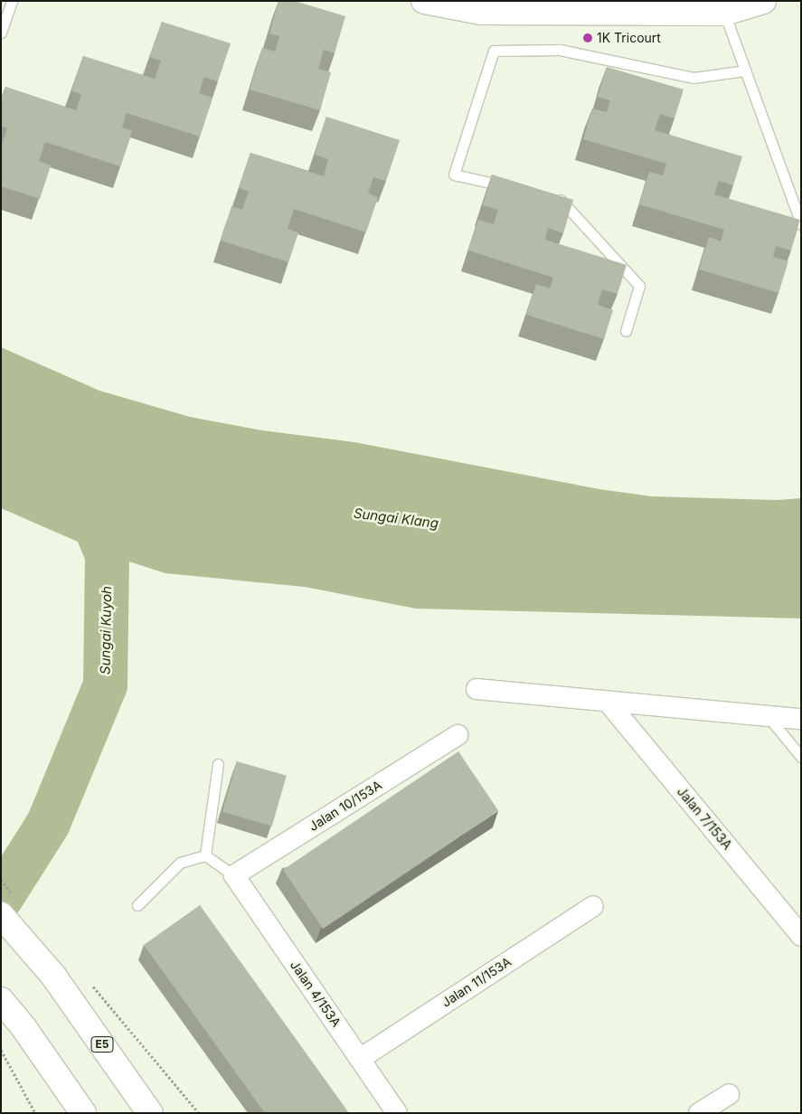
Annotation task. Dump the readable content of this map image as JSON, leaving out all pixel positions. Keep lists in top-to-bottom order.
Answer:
{
  "streets": {
    "main road": ["E5"],
    "street": [
      "Jalan 10/153A",
      "Jalan 7/153A",
      "Jalan 11/153A",
      "Jalan 4/153A"
    ]
  },
  "crossings": [
    ["Jalan 10/153A", "Jalan 4/153A"],
    ["Jalan 11/153A", "Jalan 4/153A"]
  ],
  "water": ["Sungai Klang", "Sungai Kuyoh"],
  "places": ["1K Tricourt"]
}
